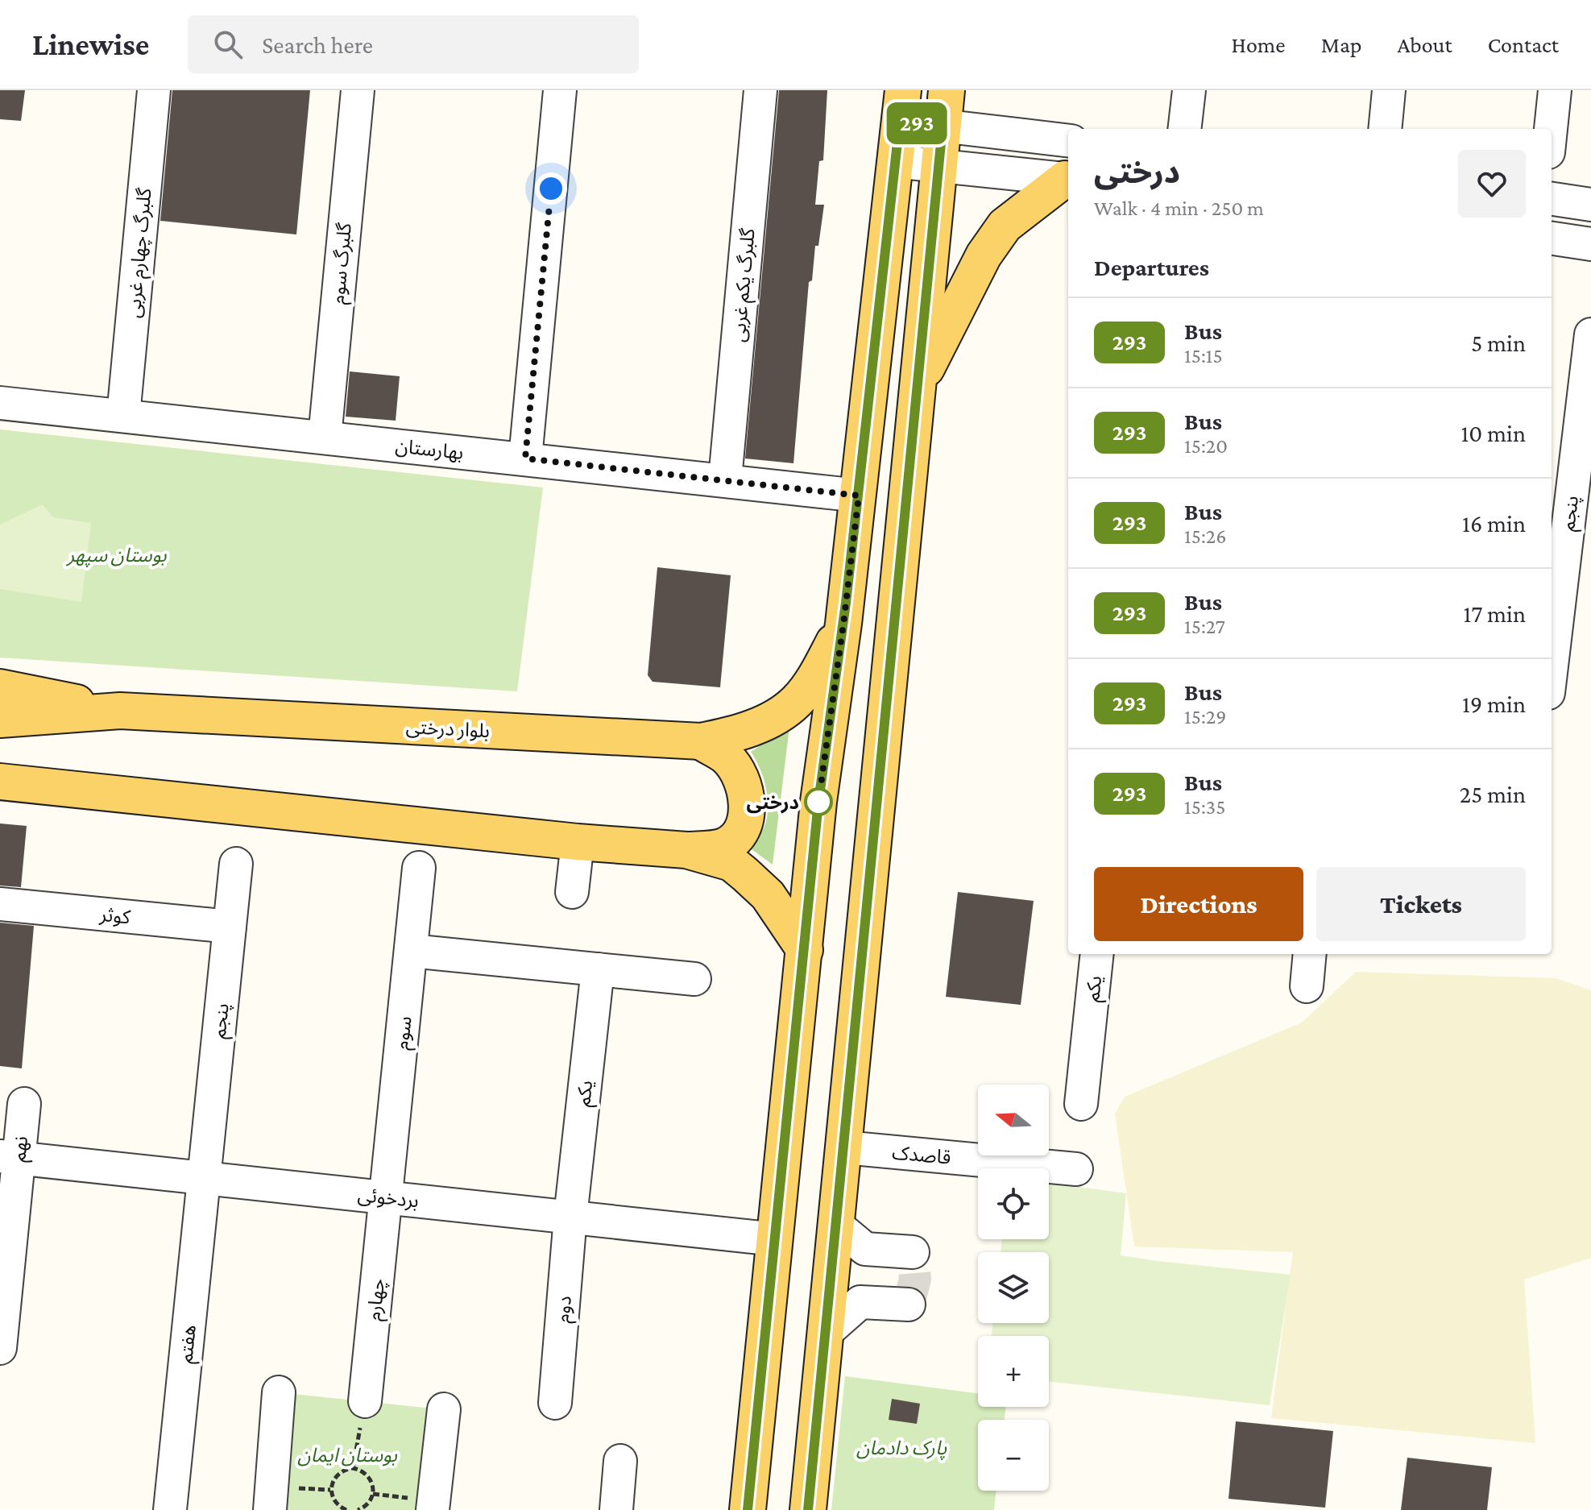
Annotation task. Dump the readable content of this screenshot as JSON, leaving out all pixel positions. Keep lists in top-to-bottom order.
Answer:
{
  "streets": {
    "main road": ["بلوار درختی"],
    "street": [
      "گلبرگ چهارم غربی",
      "گلبرگ سوم",
      "گلبرگ یکم غربی",
      "بهارستان",
      "پنجم",
      "کوثر",
      "یکم",
      "سوم",
      "نهم",
      "قاصدک",
      "بردخوئی",
      "چهارم",
      "دوم",
      "هفتم"
    ]
  },
  "crossings": [
    ["گلبرگ چهارم غربی", "بهارستان"],
    ["گلبرگ سوم", "بهارستان"],
    ["گلبرگ یکم غربی", "بهارستان"],
    ["پنجم", "کوثر"],
    ["پنجم", "بردخوئی"],
    ["پنجم", "هفتم"],
    ["یکم", "بردخوئی"],
    ["یکم", "دوم"],
    ["سوم", "بردخوئی"],
    ["سوم", "چهارم"],
    ["نهم", "بردخوئی"],
    ["بردخوئی", "چهارم"],
    ["بردخوئی", "دوم"],
    ["بردخوئی", "هفتم"]
  ],
  "parks": ["بوستان سپهر", "پارک دادمان", "بوستان ایمان"],
  "places": ["درختی"],
  "lines": ["bus line 293"],
  "north": "left",
  "page": {
    "header": "Linewise",
    "search": "Search here",
    "nav": [
      "Home",
      "Map",
      "About",
      "Contact"
    ],
    "on_map": "293",
    "heading": [
      ["درختی", "Walk · 4 min · 250 m"],
      "Departures"
    ],
    "list": [
      {
        "mark": "293",
        "name": "Bus",
        "note": "15:15",
        "value": "5 min"
      },
      {
        "mark": "293",
        "name": "Bus",
        "note": "15:20",
        "value": "10 min"
      },
      {
        "mark": "293",
        "name": "Bus",
        "note": "15:26",
        "value": "16 min"
      },
      {
        "mark": "293",
        "name": "Bus",
        "note": "15:27",
        "value": "17 min"
      },
      {
        "mark": "293",
        "name": "Bus",
        "note": "15:29",
        "value": "19 min"
      },
      {
        "mark": "293",
        "name": "Bus",
        "note": "15:35",
        "value": "25 min"
      }
    ],
    "buttons": ["Directions", "Tickets"],
    "map_buttons": ["+", "−"]
  }
}
